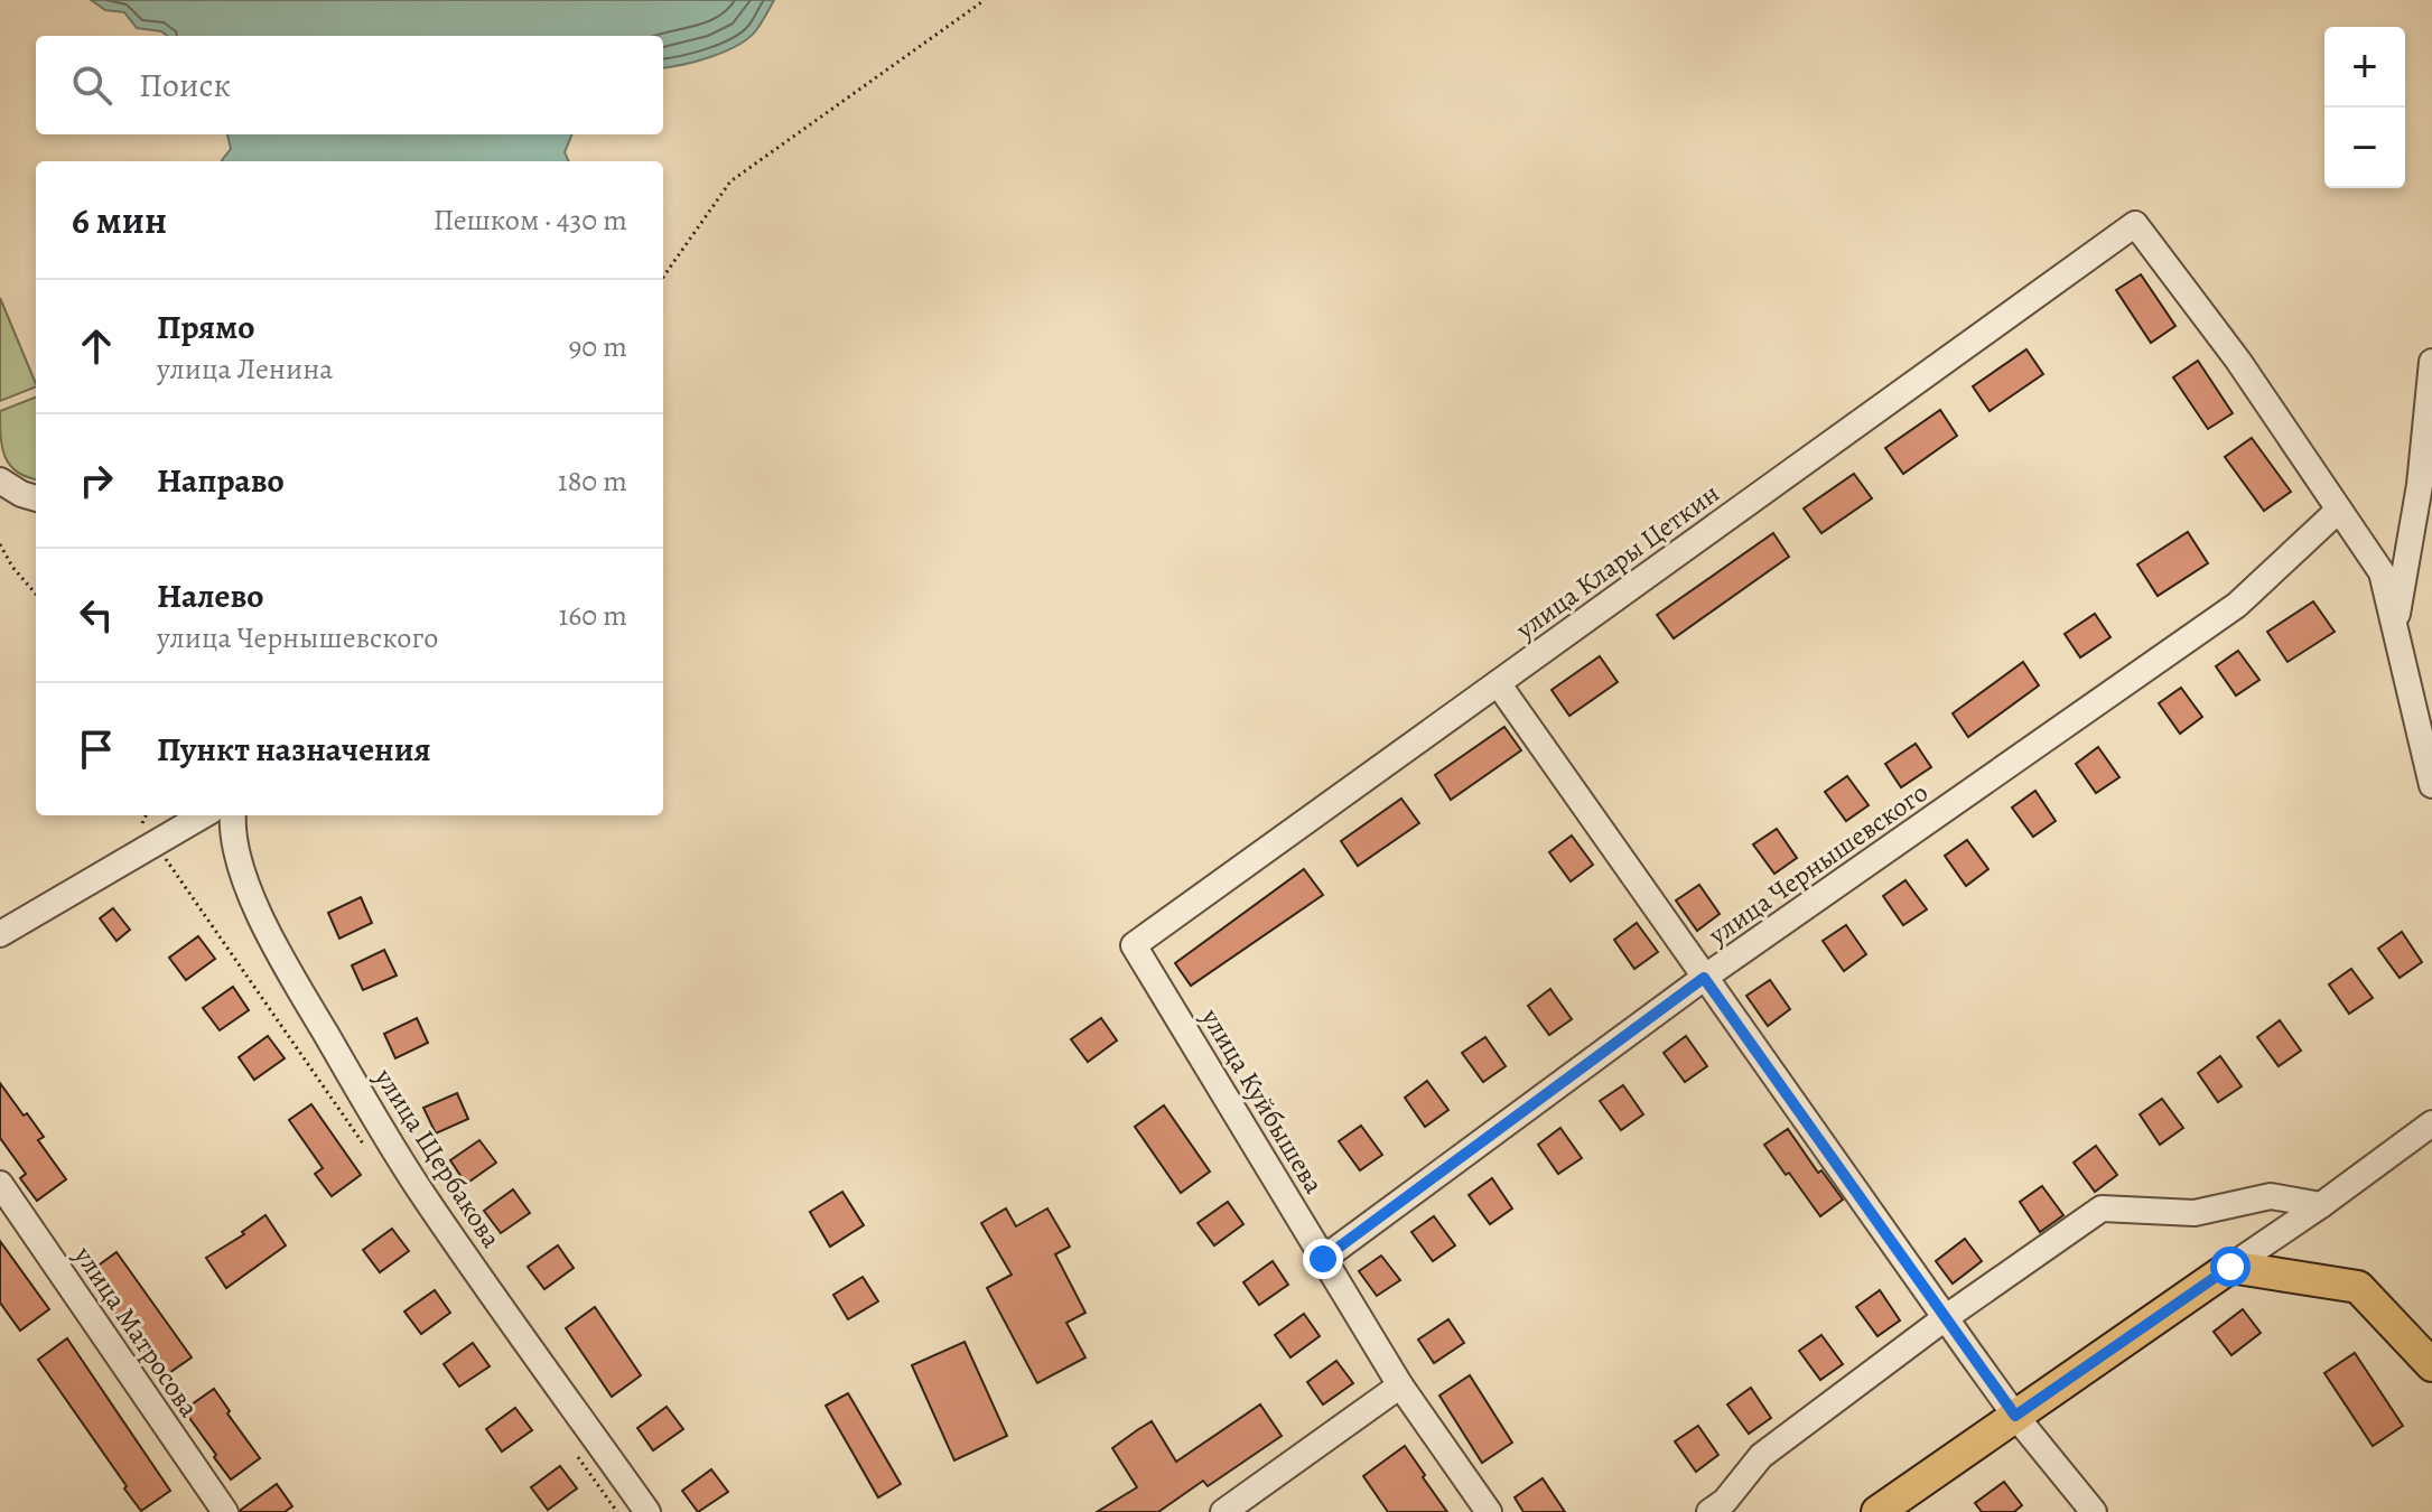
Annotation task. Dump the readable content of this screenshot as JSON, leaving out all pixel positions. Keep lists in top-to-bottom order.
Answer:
{
  "streets": {
    "street": [
      "улица Клары Цеткин",
      "улица Чернышевского",
      "улица Куйбышева",
      "улица Щербакова",
      "улица Матросова"
    ]
  },
  "crossings": [
    ["улица Клары Цеткин", "улица Чернышевского"],
    ["улица Клары Цеткин", "улица Куйбышева"],
    ["улица Чернышевского", "улица Куйбышева"]
  ],
  "page": {
    "map_buttons": ["+", "−"],
    "search": "Поиск",
    "heading": ["6 мин", "Пешком · 430 m"],
    "list": [
      ["Прямо", "улица Ленина", "90 m"],
      ["Направо", "180 m"],
      ["Налево", "улица Чернышевского", "160 m"],
      "Пункт назначения"
    ]
  }
}
